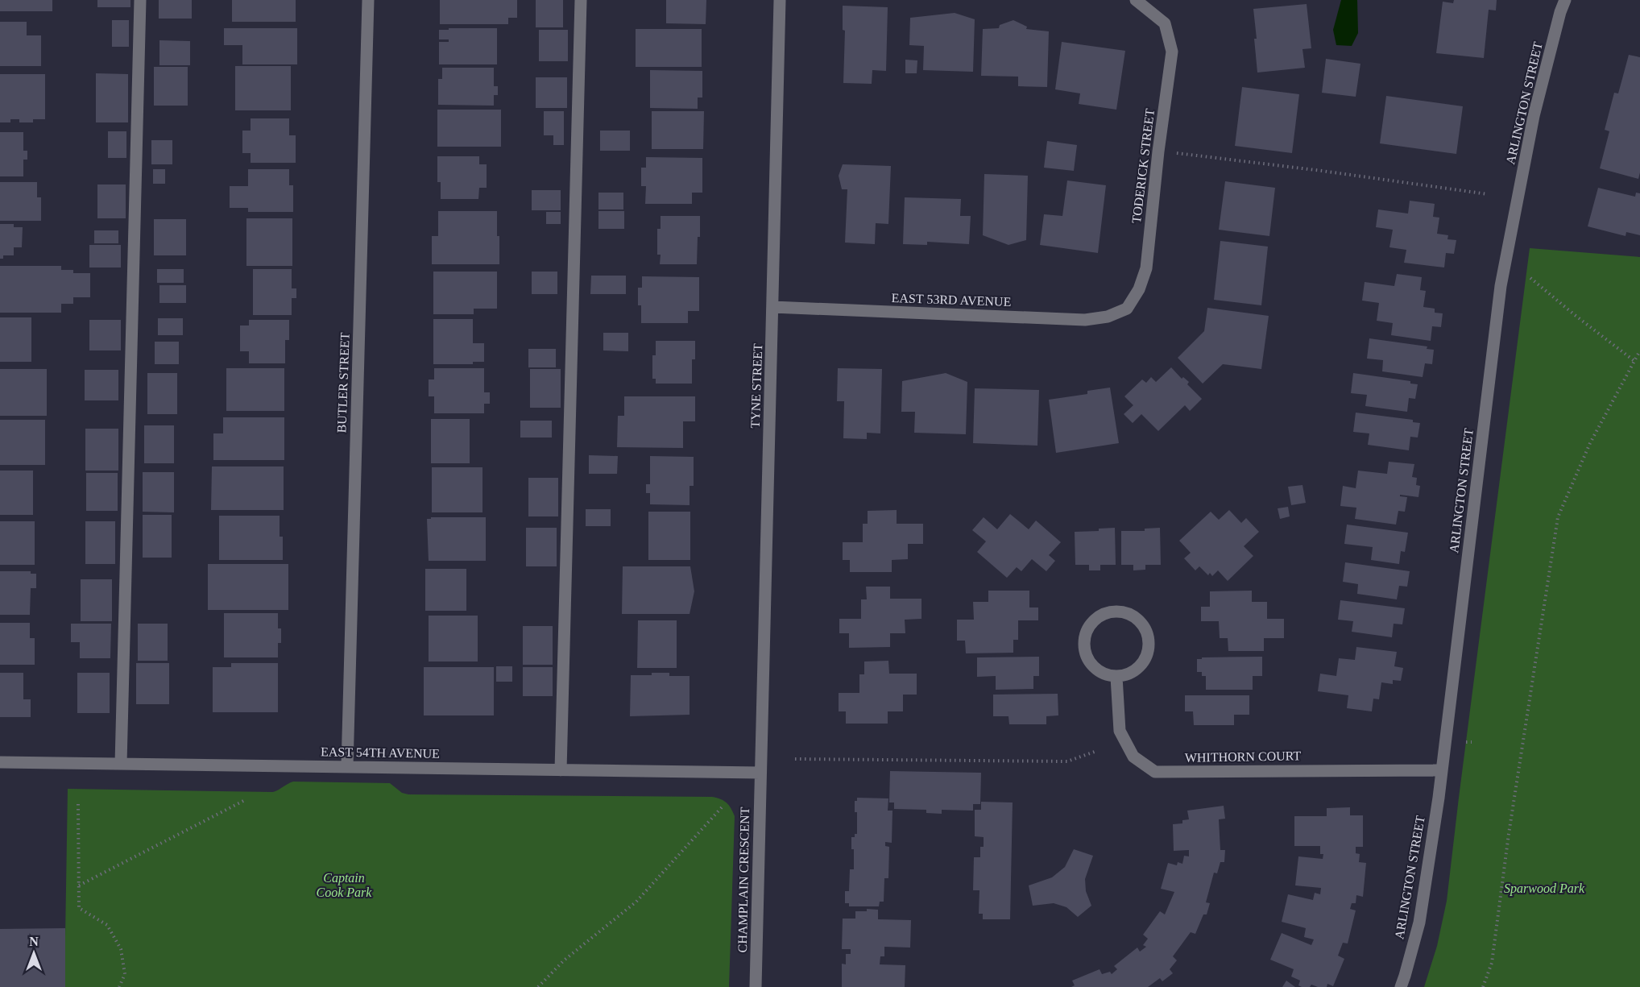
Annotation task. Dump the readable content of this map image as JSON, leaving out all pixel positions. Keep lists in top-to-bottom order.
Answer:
{
  "streets": {
    "street": [
      "ARLINGTON STREET",
      "TODERICK STREET",
      "EAST 53RD AVENUE",
      "BUTLER STREET",
      "TYNE STREET",
      "EAST 54TH AVENUE",
      "WHITHORN COURT",
      "CHAMPLAIN CRESCENT"
    ]
  },
  "crossings": [
    ["ARLINGTON STREET", "WHITHORN COURT"],
    ["TODERICK STREET", "EAST 53RD AVENUE"],
    ["EAST 53RD AVENUE", "TYNE STREET"],
    ["BUTLER STREET", "EAST 54TH AVENUE"],
    ["TYNE STREET", "EAST 54TH AVENUE"],
    ["TYNE STREET", "CHAMPLAIN CRESCENT"],
    ["EAST 54TH AVENUE", "CHAMPLAIN CRESCENT"]
  ],
  "parks": ["Captain Cook Park", "Sparwood Park"],
  "north": "top"
}
